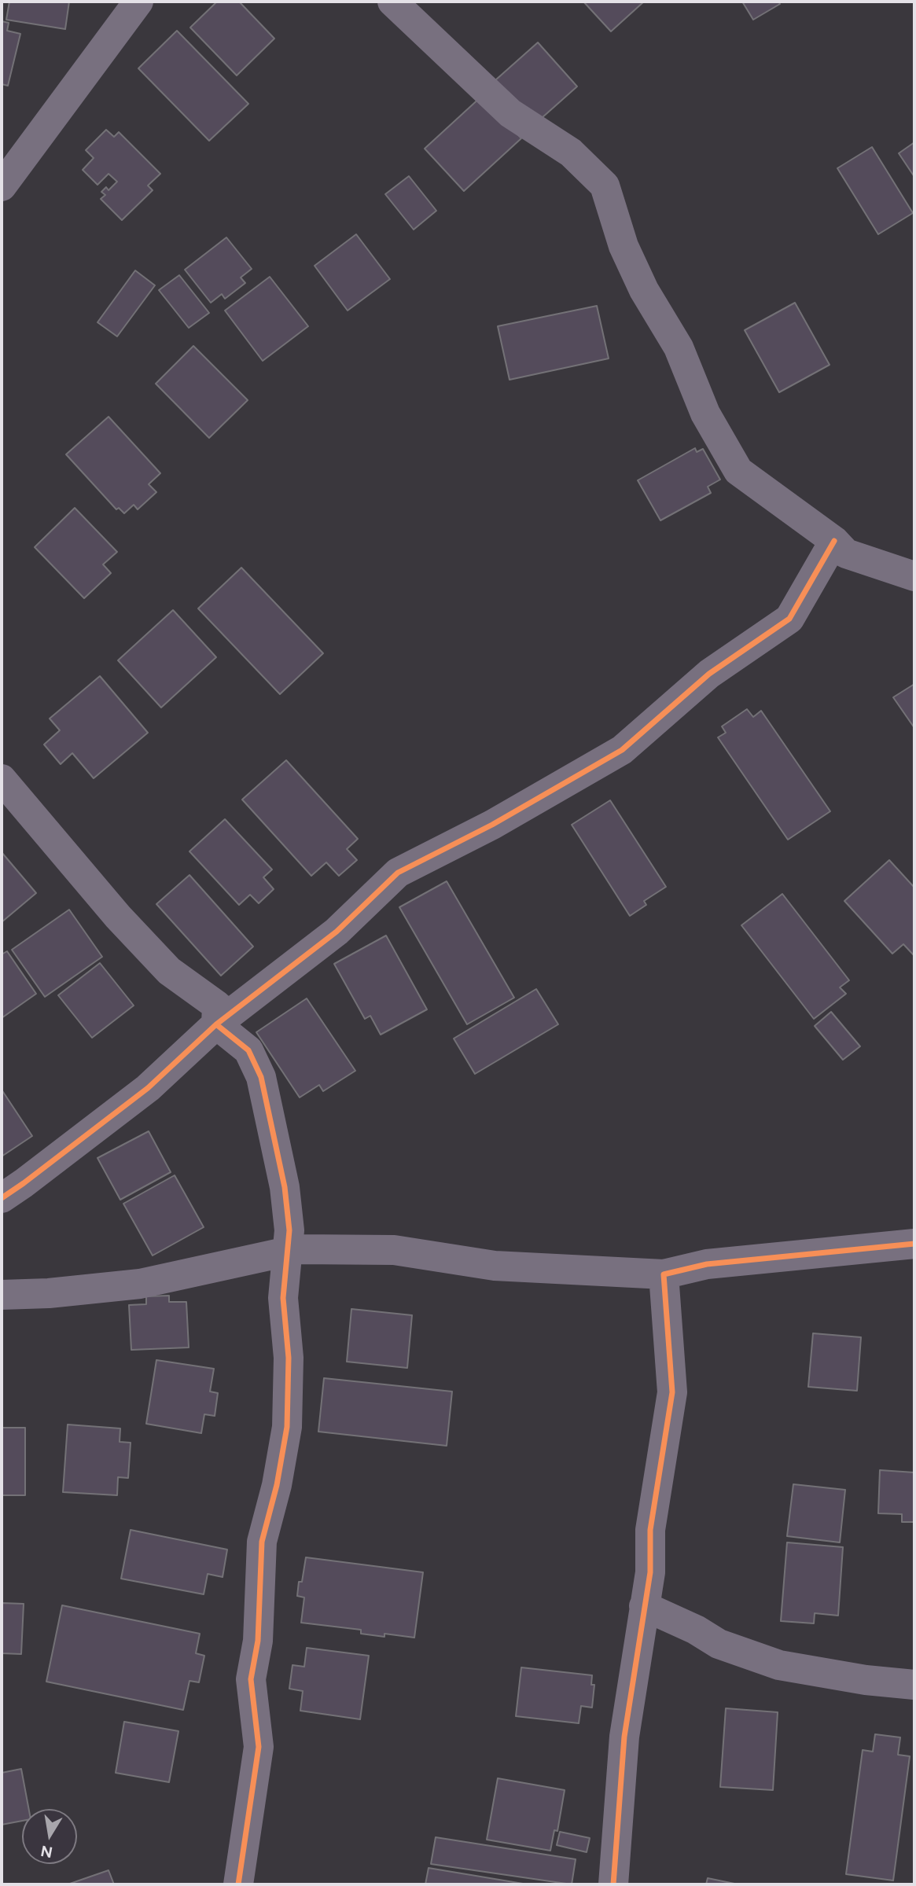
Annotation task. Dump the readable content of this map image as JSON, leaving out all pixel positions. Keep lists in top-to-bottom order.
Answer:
{
  "north": "bottom"
}
